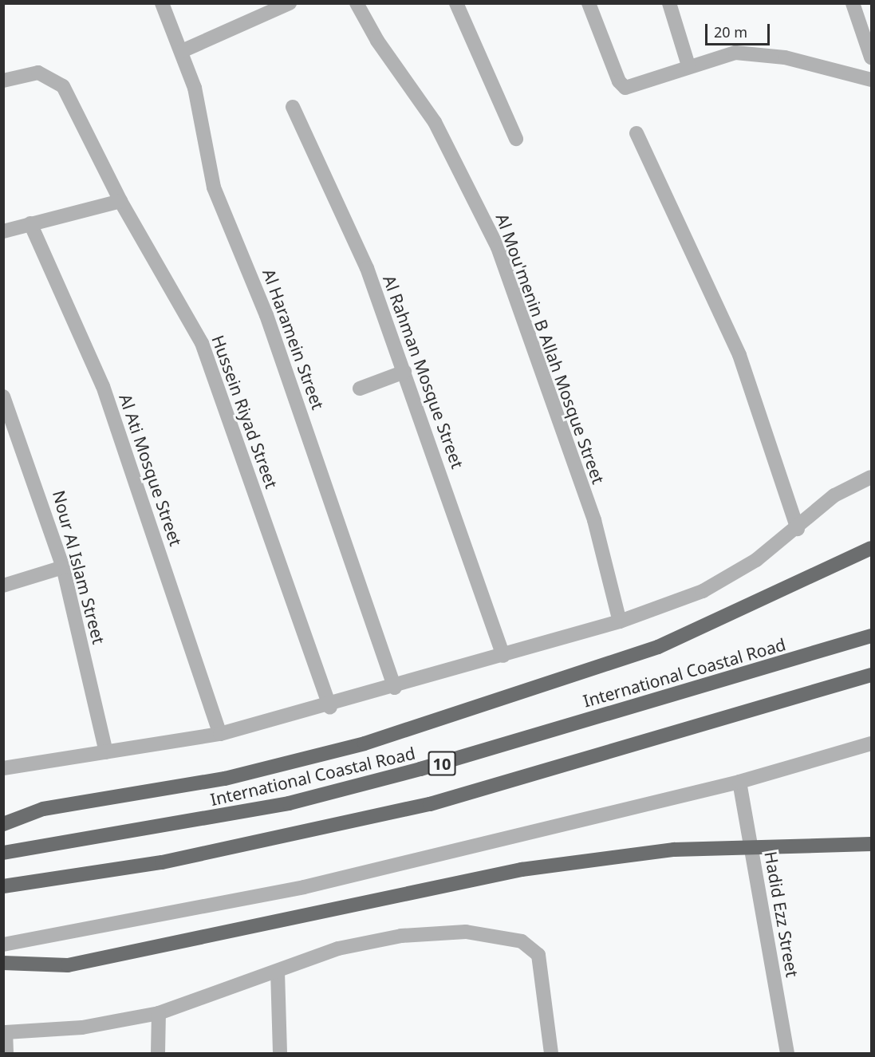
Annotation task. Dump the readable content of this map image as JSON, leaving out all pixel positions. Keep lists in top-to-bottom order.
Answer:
{
  "streets": {
    "highway": ["International Coastal Road", "10"],
    "street": [
      "Al Haramein Street",
      "Al Mou'menin B Allah Mosque Street",
      "Al Rahman Mosque Street",
      "Hussein Riyad Street",
      "Al Ati Mosque Street",
      "Nour Al Islam Street",
      "Hadid Ezz Street"
    ]
  },
  "scale_bar": "20 m"
}
